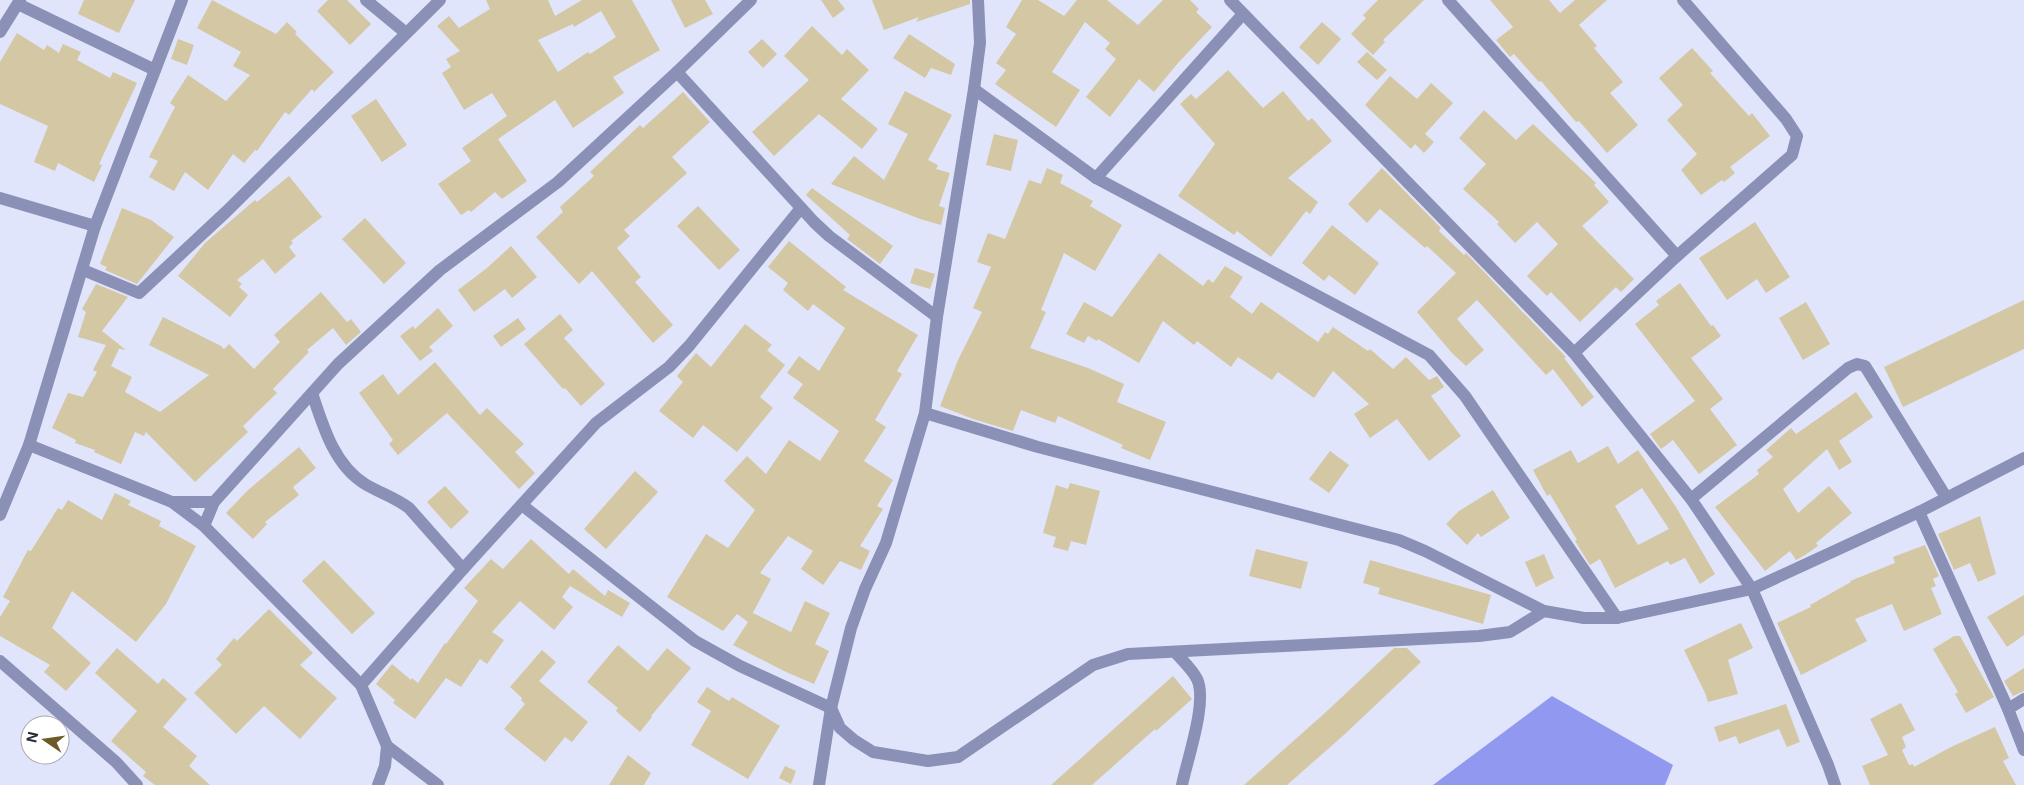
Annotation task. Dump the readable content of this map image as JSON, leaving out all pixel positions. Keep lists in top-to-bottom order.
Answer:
{
  "north": "left"
}
